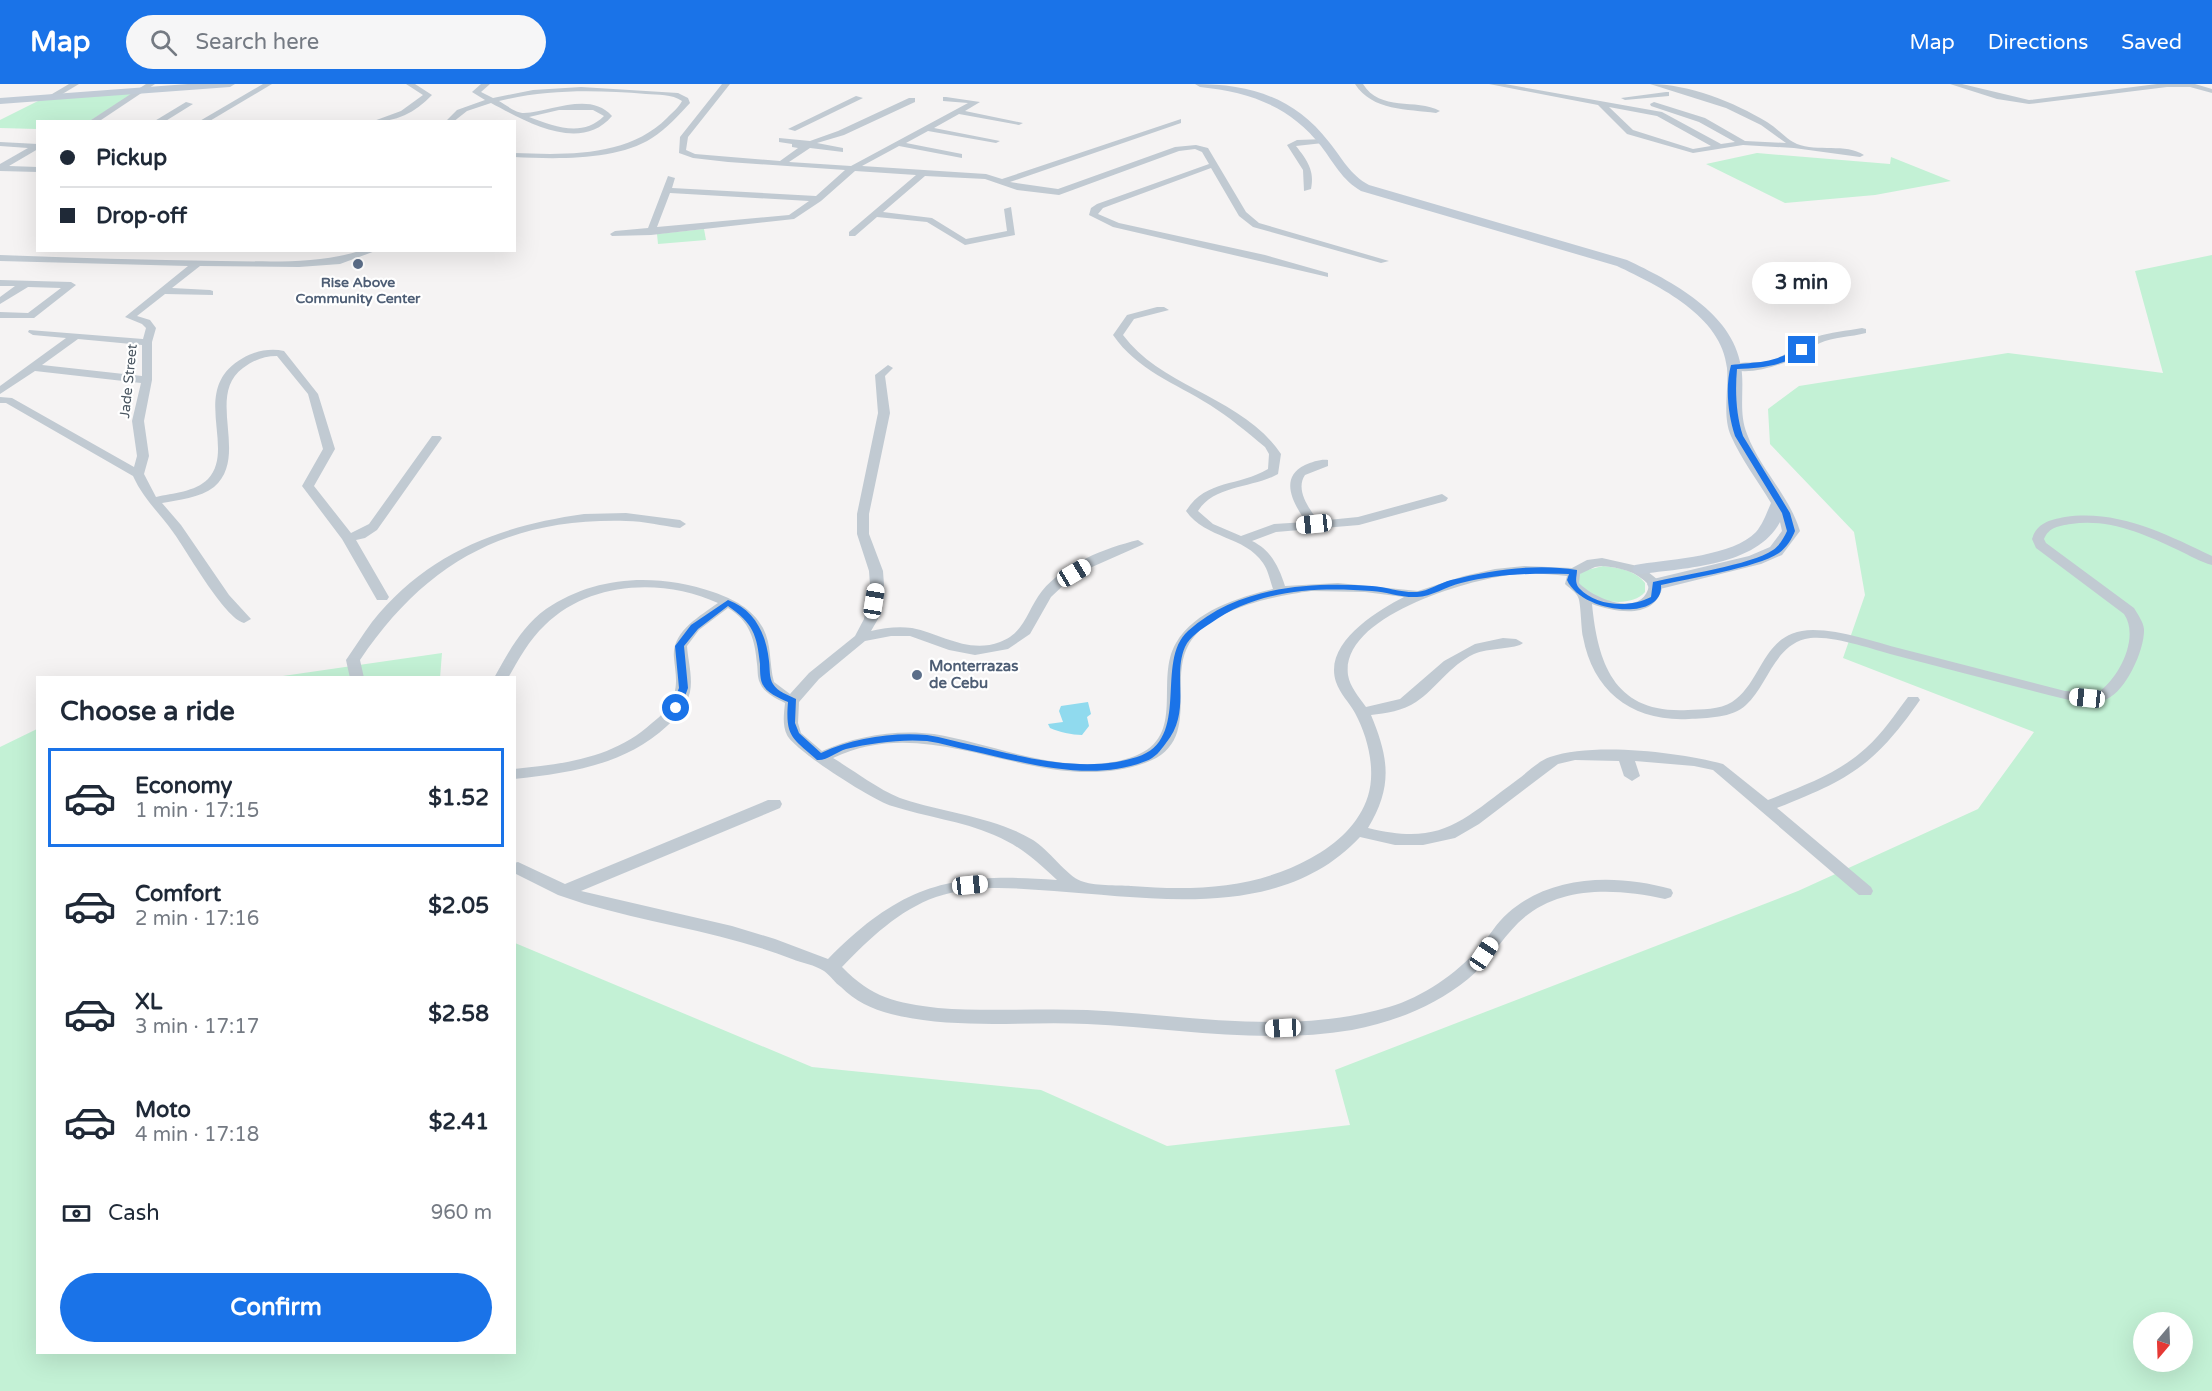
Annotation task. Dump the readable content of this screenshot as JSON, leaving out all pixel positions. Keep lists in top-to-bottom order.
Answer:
{
  "streets": {
    "street": ["Jade Street"]
  },
  "places": ["Rise Above Community Center", "Monterrazas de Cebu"],
  "north": "bottom",
  "page": {
    "header": "Map",
    "search": "Search here",
    "nav": ["Map", "Directions", "Saved"],
    "banner": ["Pickup", "Drop-off"],
    "bubble": "3 min",
    "heading": "Choose a ride",
    "list": [
      {
        "name": "Economy",
        "note": "1 min · 17:15",
        "value": "$1.52"
      },
      {
        "name": "Comfort",
        "note": "2 min · 17:16",
        "value": "$2.05"
      },
      {
        "name": "XL",
        "note": "3 min · 17:17",
        "value": "$2.58"
      },
      {
        "name": "Moto",
        "note": "4 min · 17:18",
        "value": "$2.41"
      }
    ],
    "pay": ["Cash", "960 m"],
    "buttons": "Confirm"
  }
}
